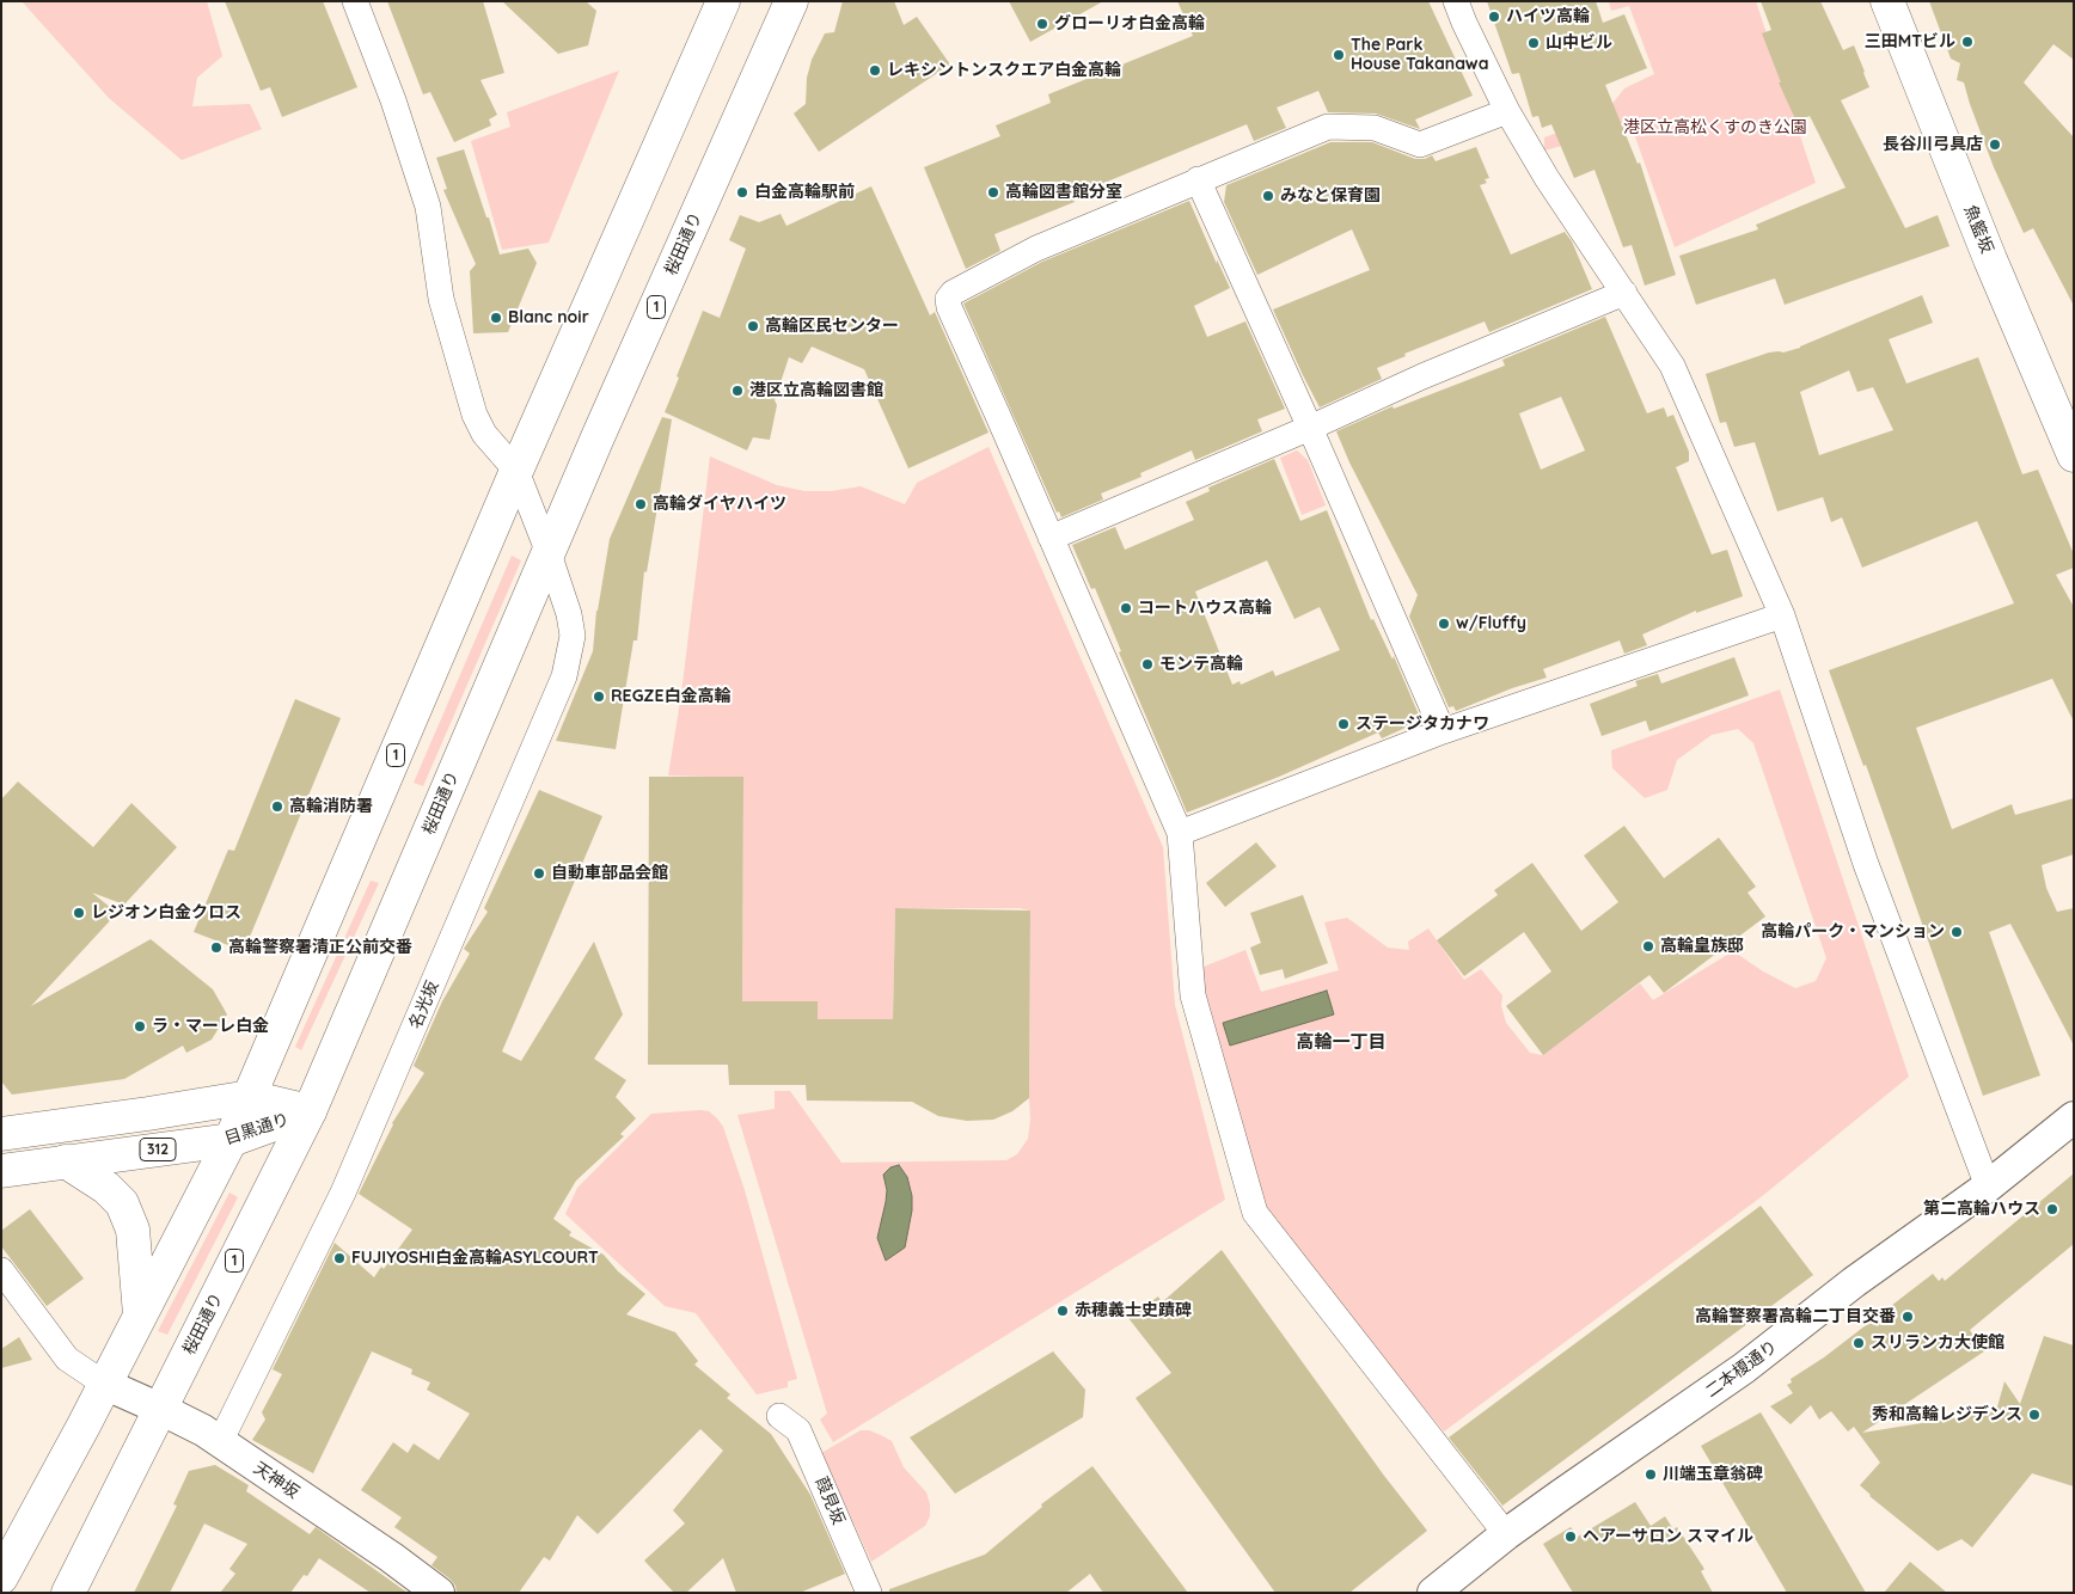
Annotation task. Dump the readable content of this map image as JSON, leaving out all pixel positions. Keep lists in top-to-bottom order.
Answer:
{
  "streets": {
    "main road": [
      "魚籃坂",
      "桜田通り",
      "1",
      "目黒通り",
      "312"
    ],
    "street": [
      "名光坂",
      "二本榎通り",
      "天神坂",
      "葭見坂"
    ]
  },
  "crossings": [
    ["桜田通り", "名光坂"],
    ["桜田通り", "目黒通り"],
    ["桜田通り", "天神坂"],
    ["1", "名光坂"],
    ["1", "目黒通り"],
    ["1", "天神坂"],
    ["名光坂", "天神坂"]
  ],
  "districts": ["高輪一丁目"],
  "parks": ["港区立高松くすのき公園"],
  "places": [
    "ハイツ高輪",
    "グローリオ白金高輪",
    "三田MTビル",
    "山中ビル",
    "The Park House Takanawa",
    "レキシントンスクエア白金高輪",
    "長谷川弓具店",
    "白金高輪駅前",
    "高輪図書館分室",
    "みなと保育園",
    "Blanc noir",
    "高輪区民センター",
    "港区立高輪図書館",
    "高輪ダイヤハイツ",
    "コートハウス高輪",
    "w/Fluffy",
    "モンテ高輪",
    "REGZE白金高輪",
    "ステージタカナワ",
    "高輪消防署",
    "自動車部品会館",
    "レジオン白金クロス",
    "高輪パーク・マンション",
    "高輪皇族邸",
    "高輪警察署清正公前交番",
    "ラ・マーレ白金",
    "第二高輪ハウス",
    "FUJIYOSHI白金高輪ASYLCOURT",
    "赤穂義士史蹟碑",
    "高輪警察署高輪二丁目交番",
    "スリランカ大使館",
    "秀和高輪レジデンス",
    "川端玉章翁碑",
    "ヘアーサロン スマイル"
  ]
}
